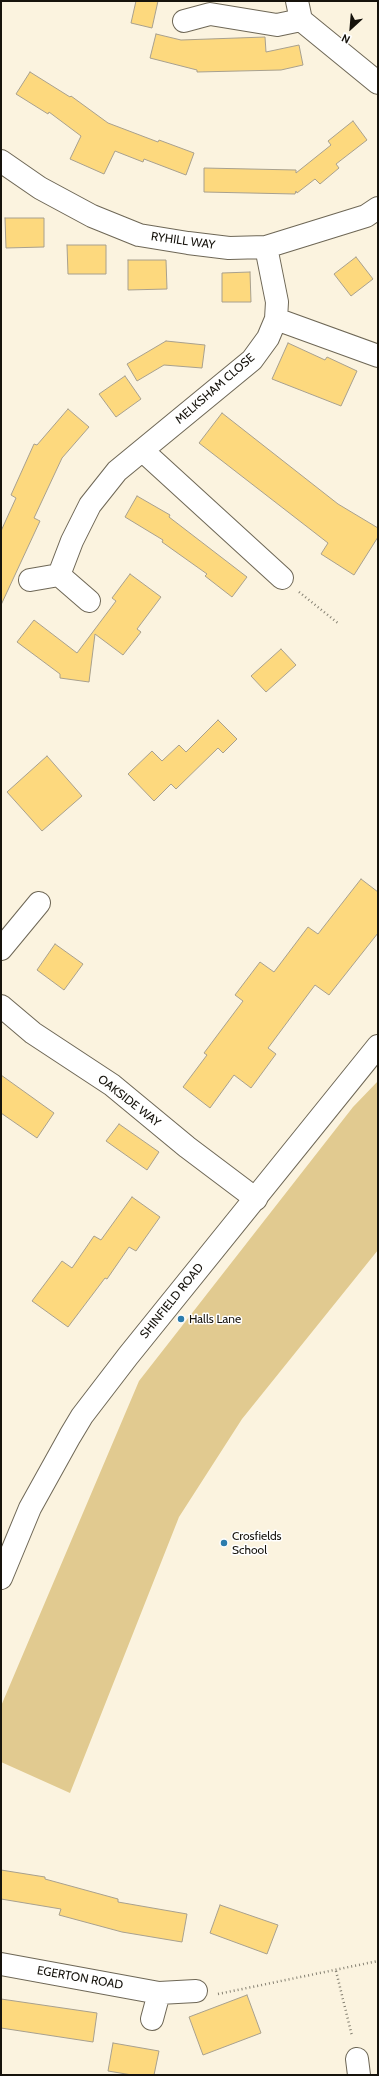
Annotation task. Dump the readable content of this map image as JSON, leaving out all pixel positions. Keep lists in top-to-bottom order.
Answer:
{
  "streets": {
    "street": [
      "RYHILL WAY",
      "MELKSHAM CLOSE",
      "OAKSIDE WAY",
      "SHINFIELD ROAD",
      "EGERTON ROAD"
    ]
  },
  "crossings": [
    ["RYHILL WAY", "MELKSHAM CLOSE"],
    ["OAKSIDE WAY", "SHINFIELD ROAD"]
  ],
  "places": ["Halls Lane", "Crosfields School"],
  "north": "bottom left"
}
